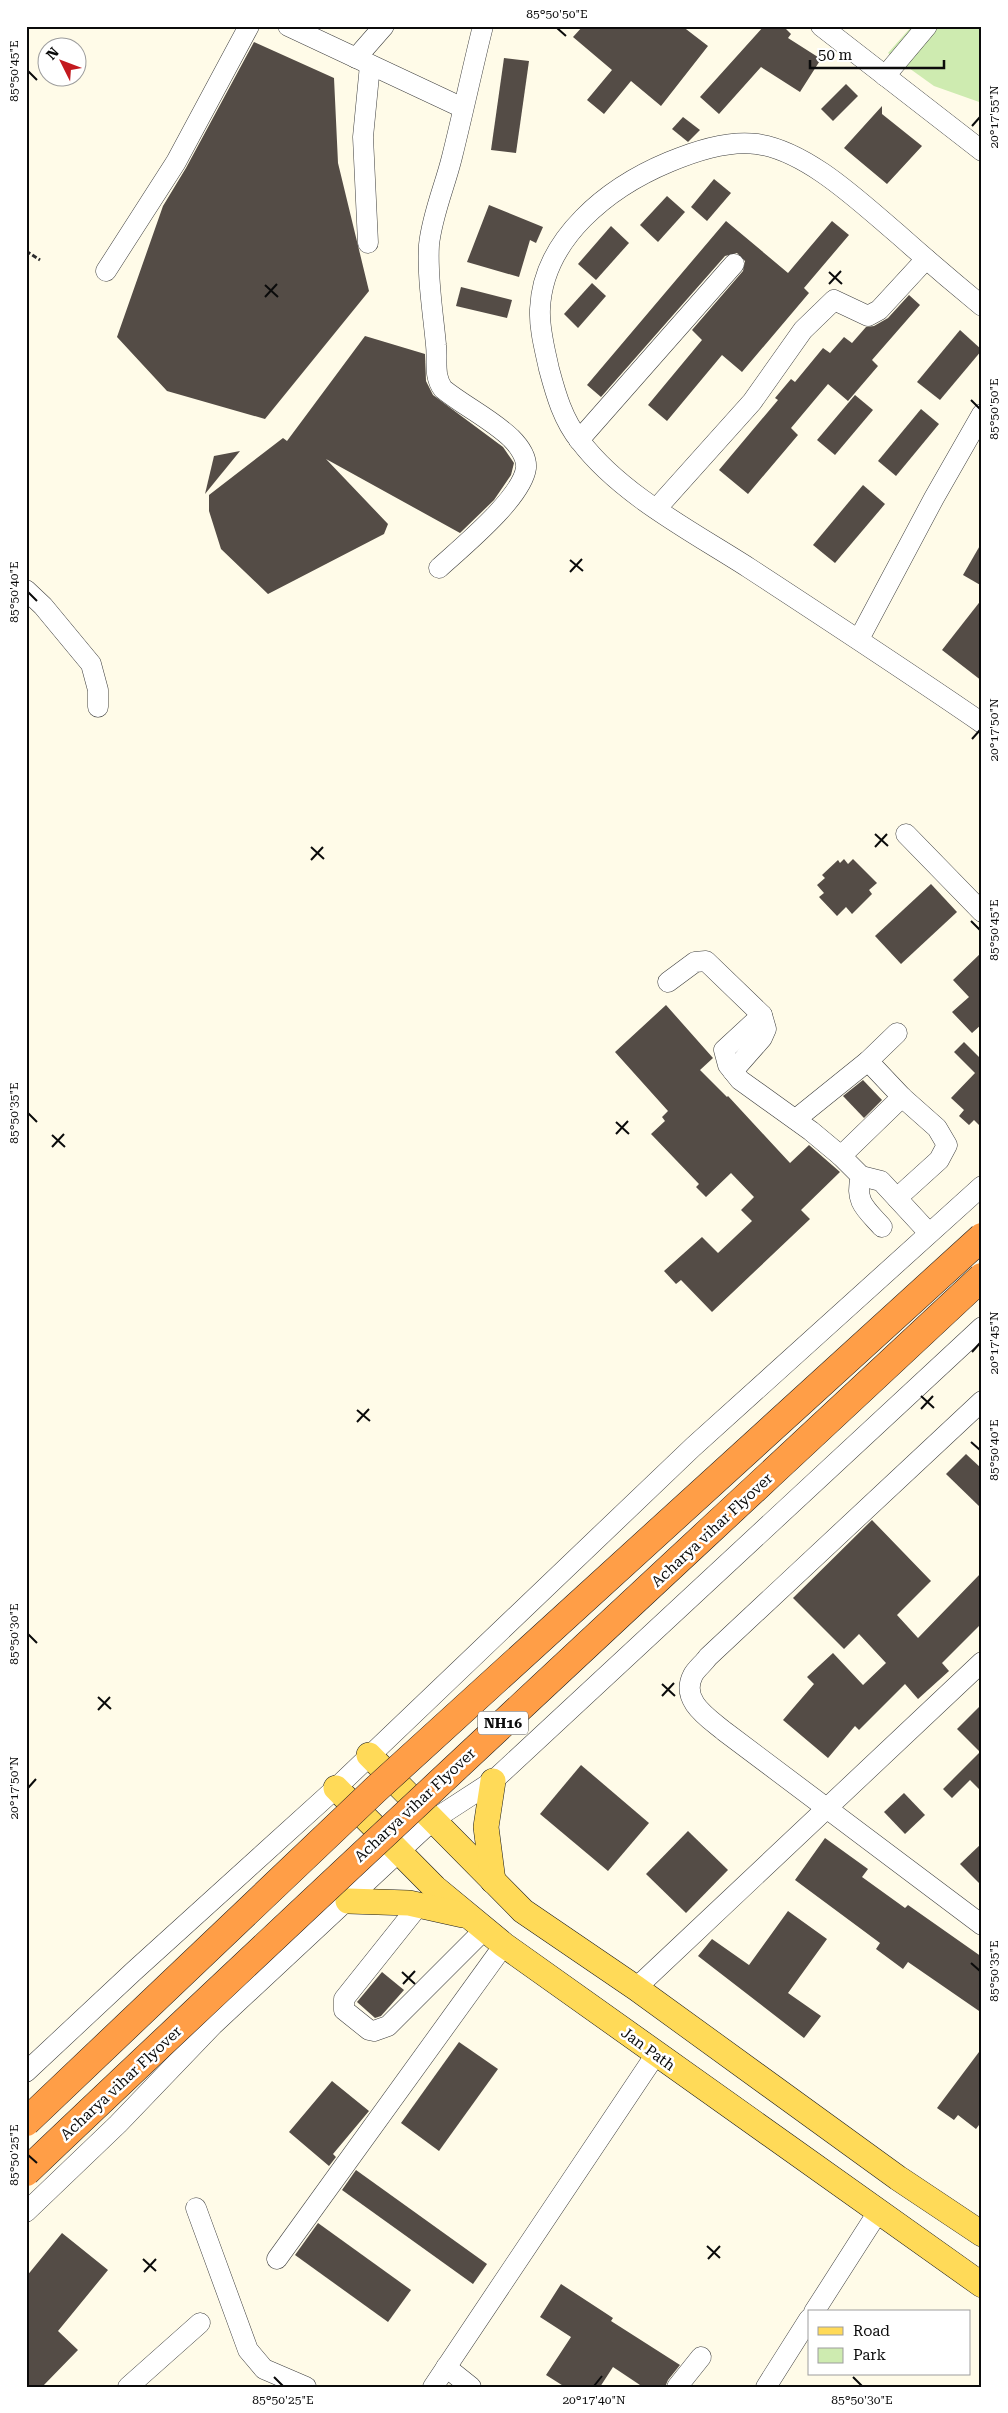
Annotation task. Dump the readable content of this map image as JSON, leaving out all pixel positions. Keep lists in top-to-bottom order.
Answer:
{
  "streets": {
    "highway": ["Acharya vihar Flyover", "NH16"],
    "main road": ["Jan Path"]
  },
  "legend": ["Road", "Park"],
  "scale_bar": "50 m",
  "north": "top left",
  "coordinates": [
    "85°50'50\"E",
    "85°50'45\"E",
    "20°17'55\"N",
    "85°50'40\"E",
    "20°17'50\"N",
    "85°50'35\"E",
    "20°17'45\"N",
    "85°50'30\"E",
    "85°50'25\"E",
    "20°17'40\"N"
  ]
}
